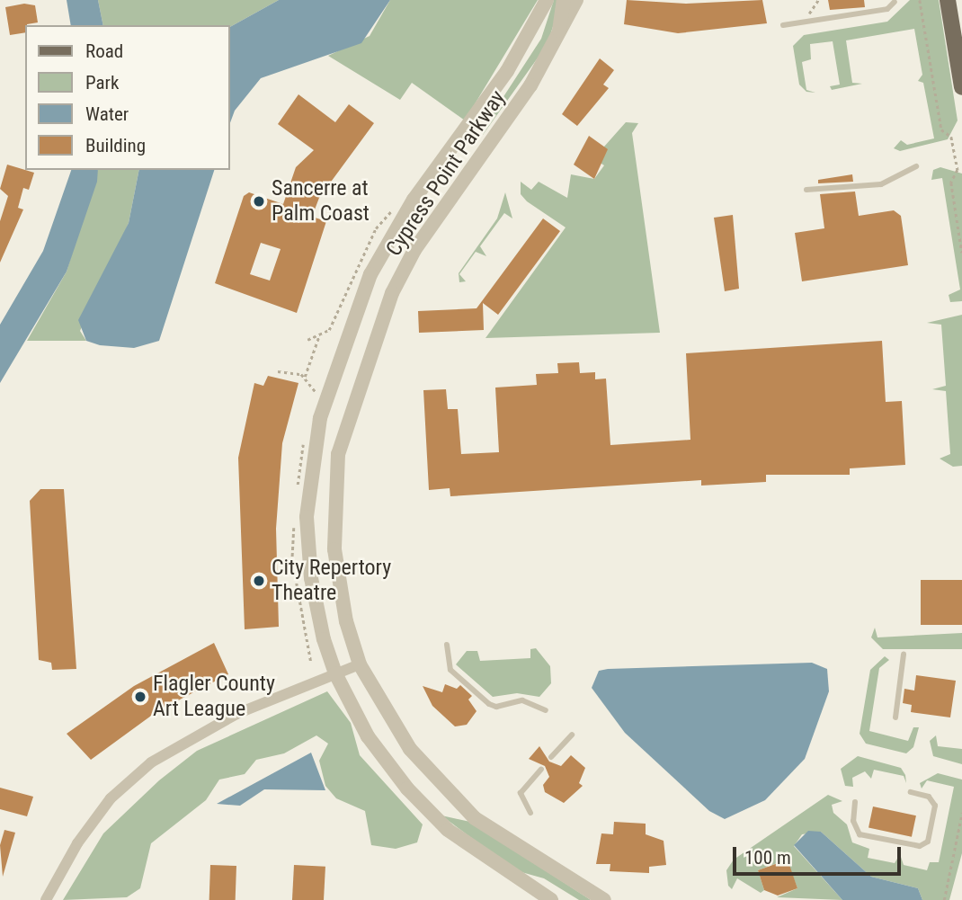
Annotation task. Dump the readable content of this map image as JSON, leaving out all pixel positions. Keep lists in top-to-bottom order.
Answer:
{
  "streets": {
    "street": ["Cypress Point Parkway"]
  },
  "places": ["Sancerre at Palm Coast", "City Repertory Theatre", "Flagler County Art League"],
  "legend": [
    "Road",
    "Park",
    "Water",
    "Building"
  ],
  "scale_bar": "100 m"
}
